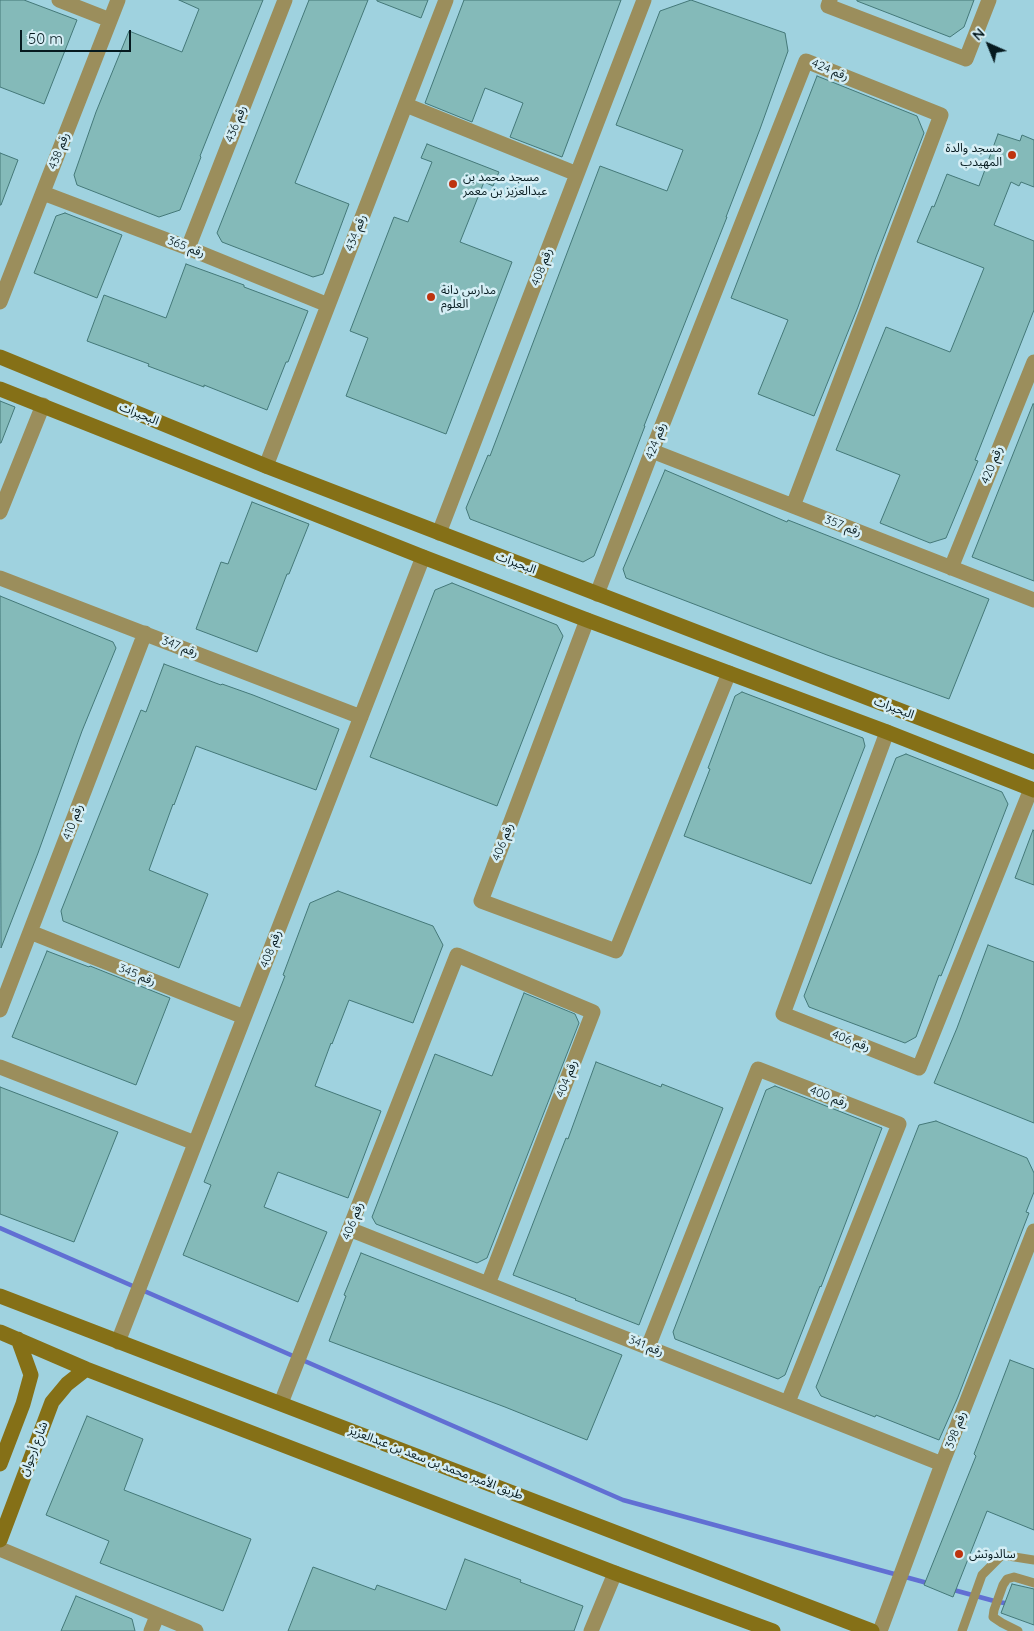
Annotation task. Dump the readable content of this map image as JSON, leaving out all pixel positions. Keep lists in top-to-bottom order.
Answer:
{
  "streets": {
    "street": [
      "رقم 424",
      "رقم 436",
      "رقم 438",
      "رقم 434",
      "رقم 365",
      "رقم 408",
      "البحيرات",
      "رقم 420",
      "رقم 357",
      "رقم 347",
      "رقم 410",
      "رقم 406",
      "رقم 345",
      "رقم 404",
      "رقم 400",
      "رقم 341",
      "رقم 398",
      "شارع أرجوان",
      "طريق الأمير محمد بن سعد بن عبدالعزيز"
    ]
  },
  "crossings": [
    ["رقم 424", "البحيرات"],
    ["رقم 424", "رقم 357"],
    ["رقم 436", "رقم 365"],
    ["رقم 438", "رقم 365"],
    ["رقم 434", "رقم 365"],
    ["رقم 434", "البحيرات"],
    ["رقم 408", "البحيرات"],
    ["رقم 408", "رقم 347"],
    ["رقم 408", "رقم 345"],
    ["رقم 408", "طريق الأمير محمد بن سعد بن عبدالعزيز"],
    ["البحيرات", "رقم 406"],
    ["رقم 420", "رقم 357"],
    ["رقم 347", "رقم 410"],
    ["رقم 410", "رقم 345"],
    ["رقم 406", "رقم 404"],
    ["رقم 406", "رقم 341"],
    ["رقم 406", "طريق الأمير محمد بن سعد بن عبدالعزيز"],
    ["رقم 404", "رقم 341"],
    ["رقم 400", "رقم 341"],
    ["رقم 341", "رقم 398"]
  ],
  "places": [
    "مسجد والدة المهيدب",
    "مسجد محمد بن عبدالعزيز بن معمر",
    "مدارس دانة العلوم",
    "سالدوتش"
  ],
  "scale_bar": "50 m",
  "north": "top left"
}
